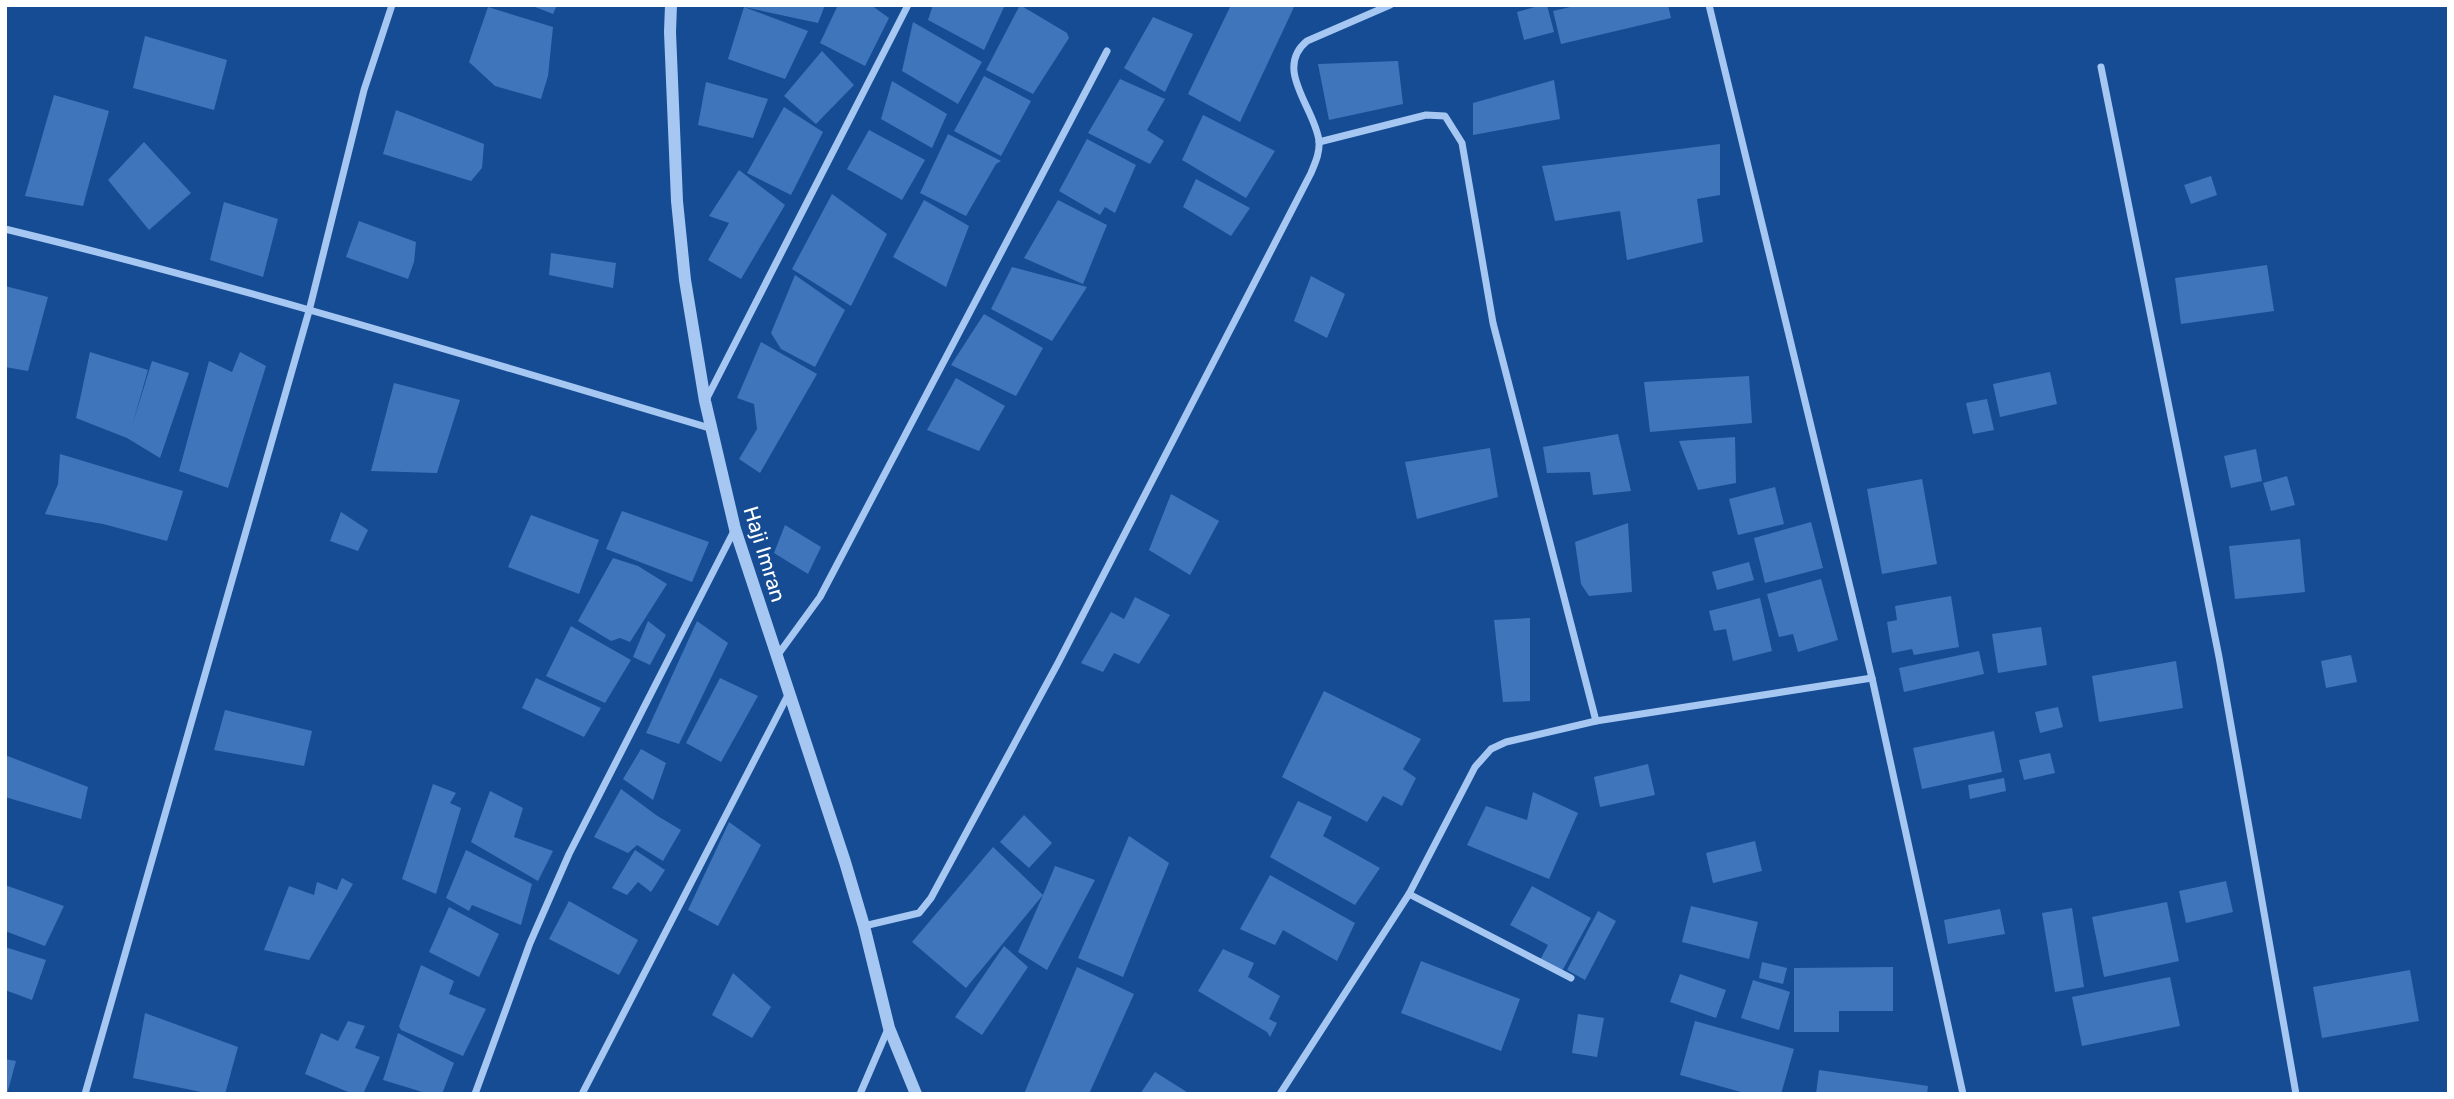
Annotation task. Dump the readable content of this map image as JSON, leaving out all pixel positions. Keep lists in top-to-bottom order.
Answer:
{
  "streets": {
    "street": ["Haji Imran"]
  }
}
